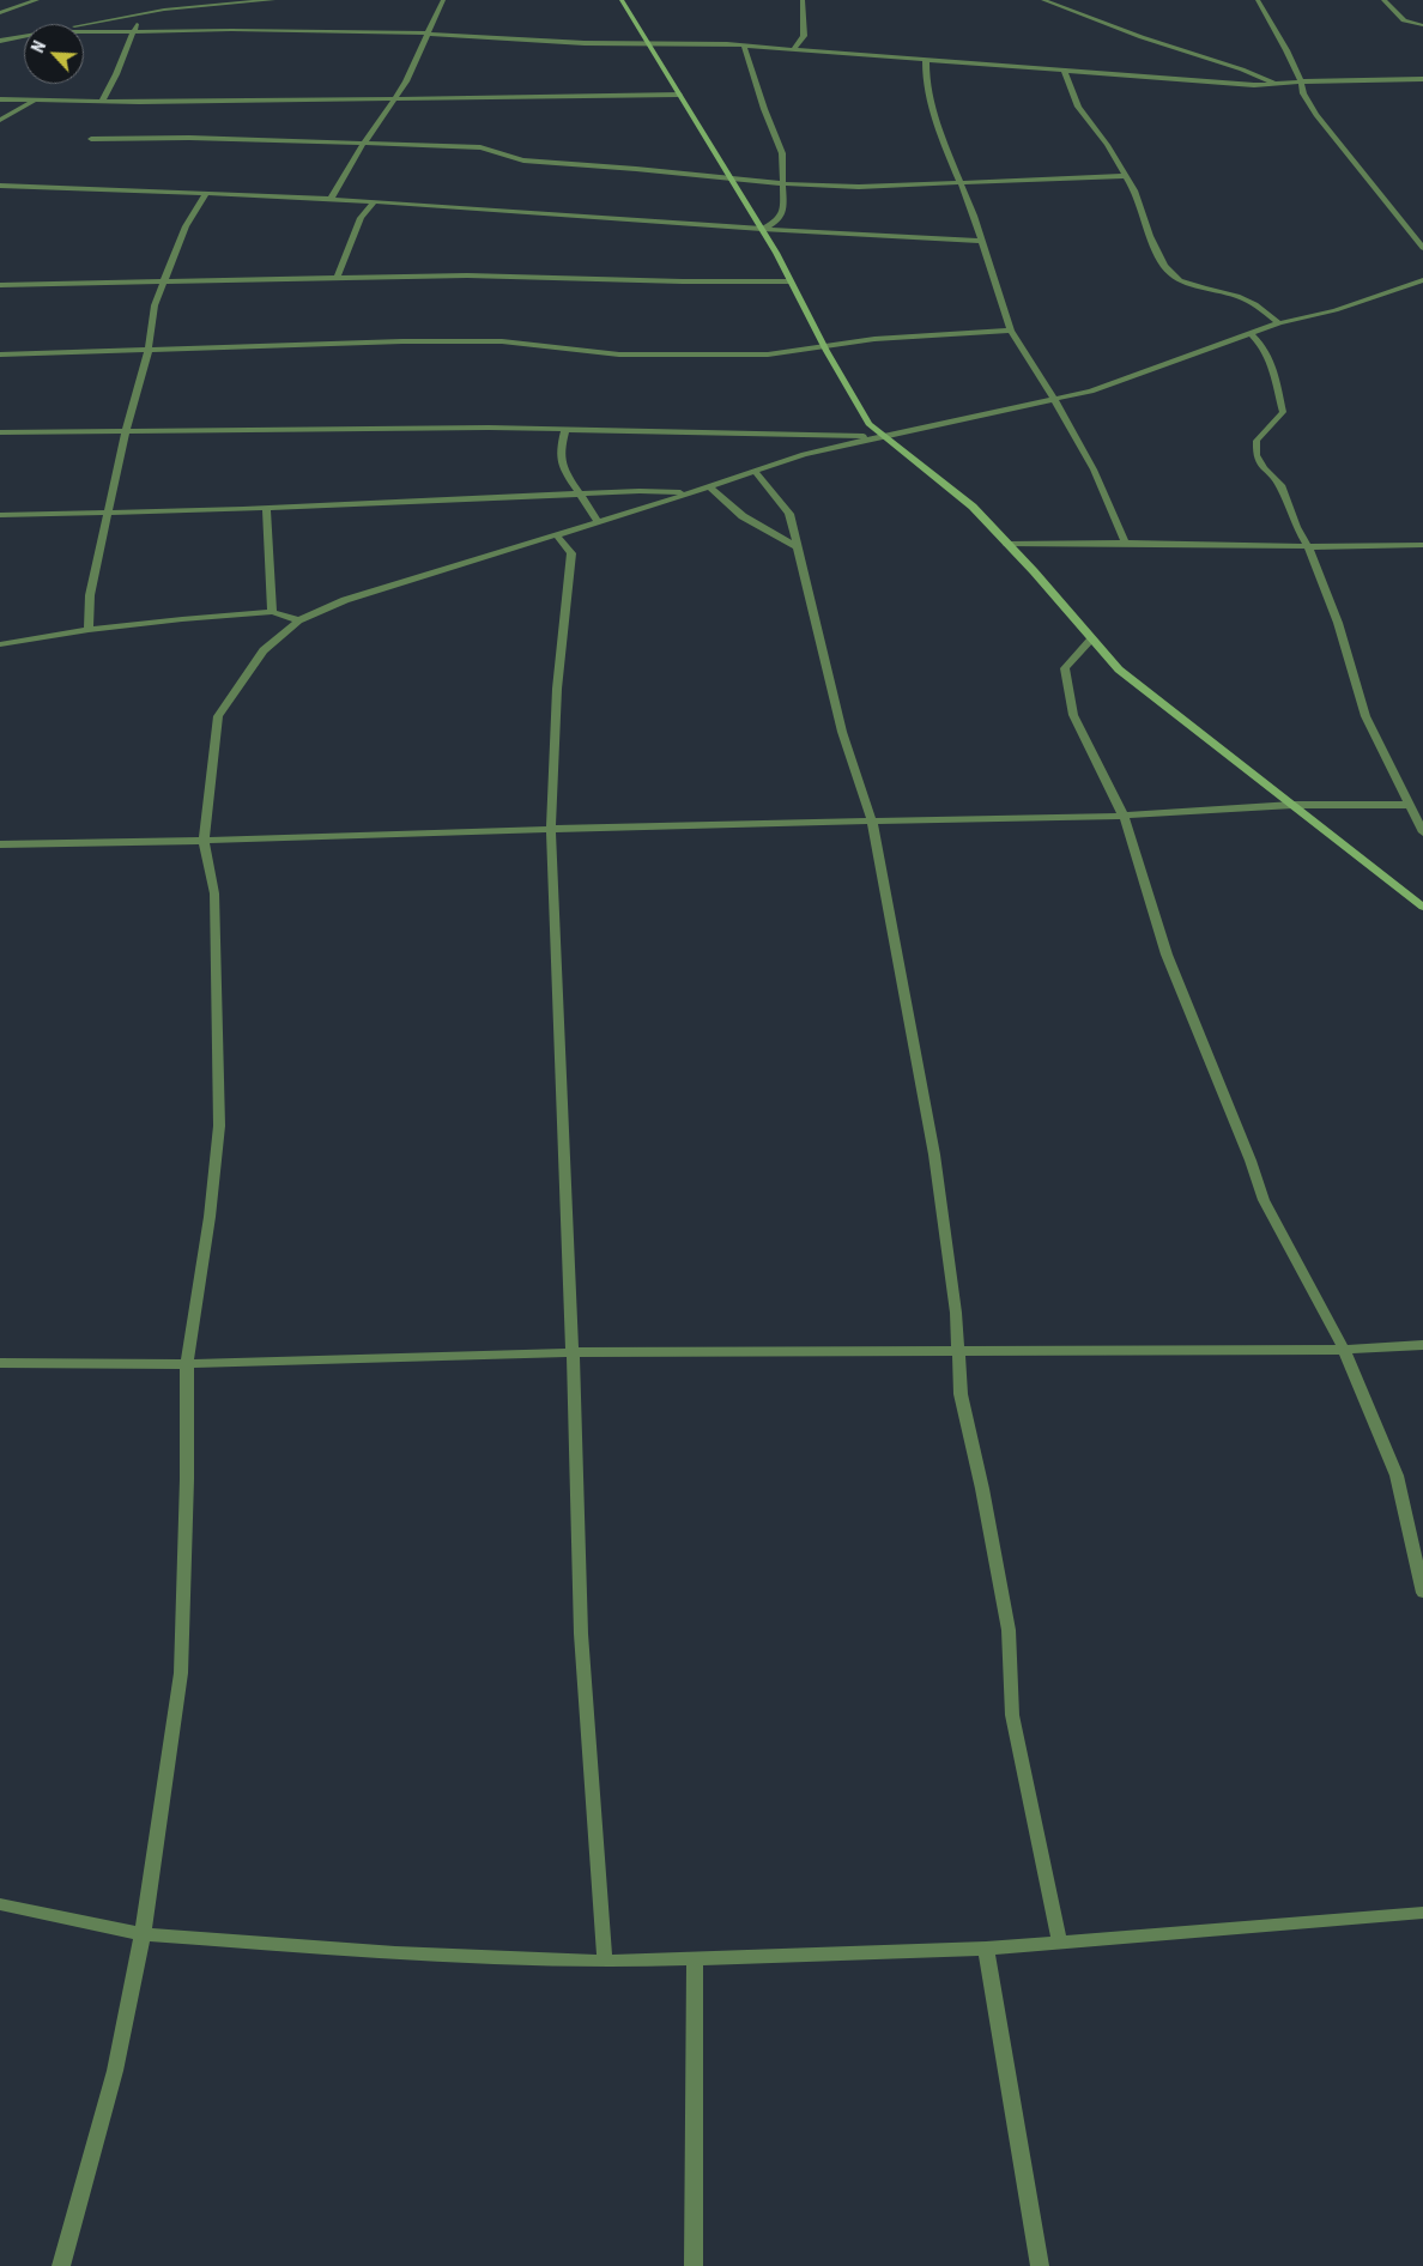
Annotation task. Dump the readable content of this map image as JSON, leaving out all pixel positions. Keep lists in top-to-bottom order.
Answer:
{
  "north": "top left"
}
